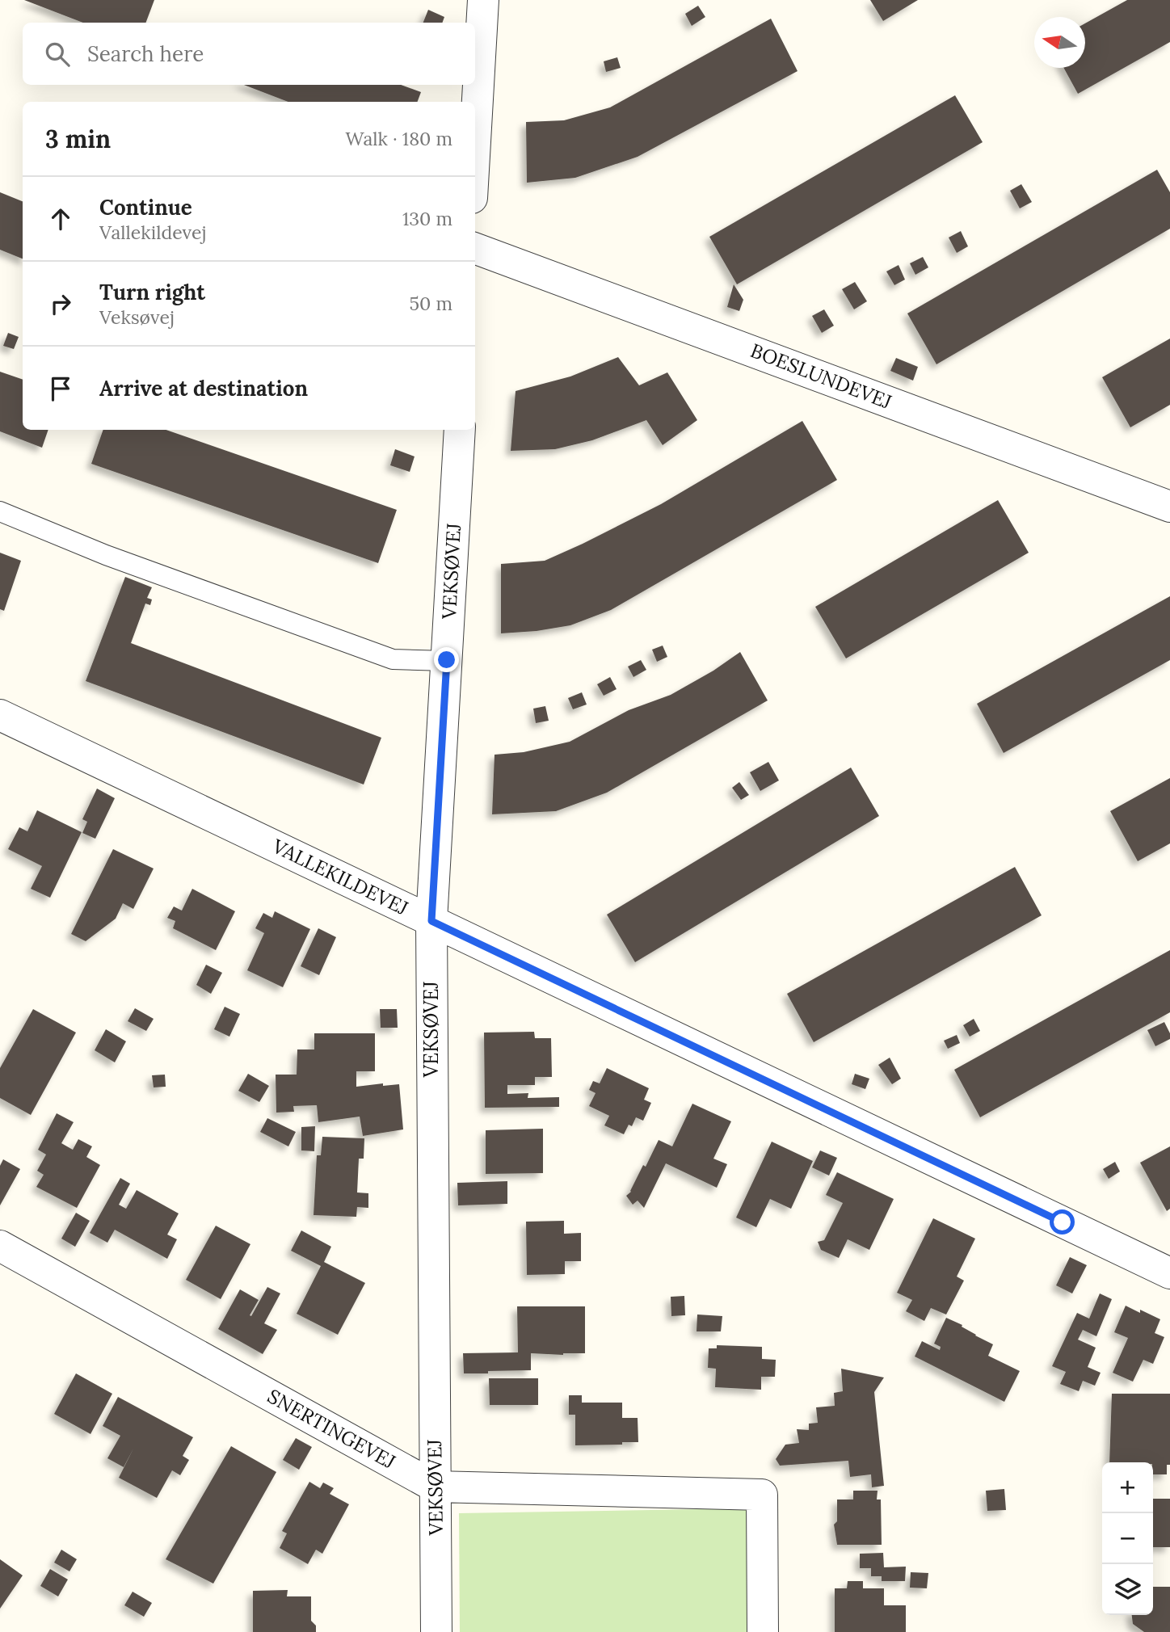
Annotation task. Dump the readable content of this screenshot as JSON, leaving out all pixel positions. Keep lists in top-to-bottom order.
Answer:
{
  "streets": {
    "street": [
      "BOESLUNDEVEJ",
      "VEKSØVEJ",
      "VALLEKILDEVEJ",
      "SNERTINGEVEJ"
    ]
  },
  "crossings": [
    ["VEKSØVEJ", "VALLEKILDEVEJ"],
    ["VEKSØVEJ", "SNERTINGEVEJ"]
  ],
  "north": "left",
  "page": {
    "search": "Search here",
    "heading": ["3 min", "Walk · 180 m"],
    "list": [
      ["Continue", "Vallekildevej", "130 m"],
      ["Turn right", "Veksøvej", "50 m"],
      "Arrive at destination"
    ],
    "map_buttons": ["+", "−"]
  }
}
